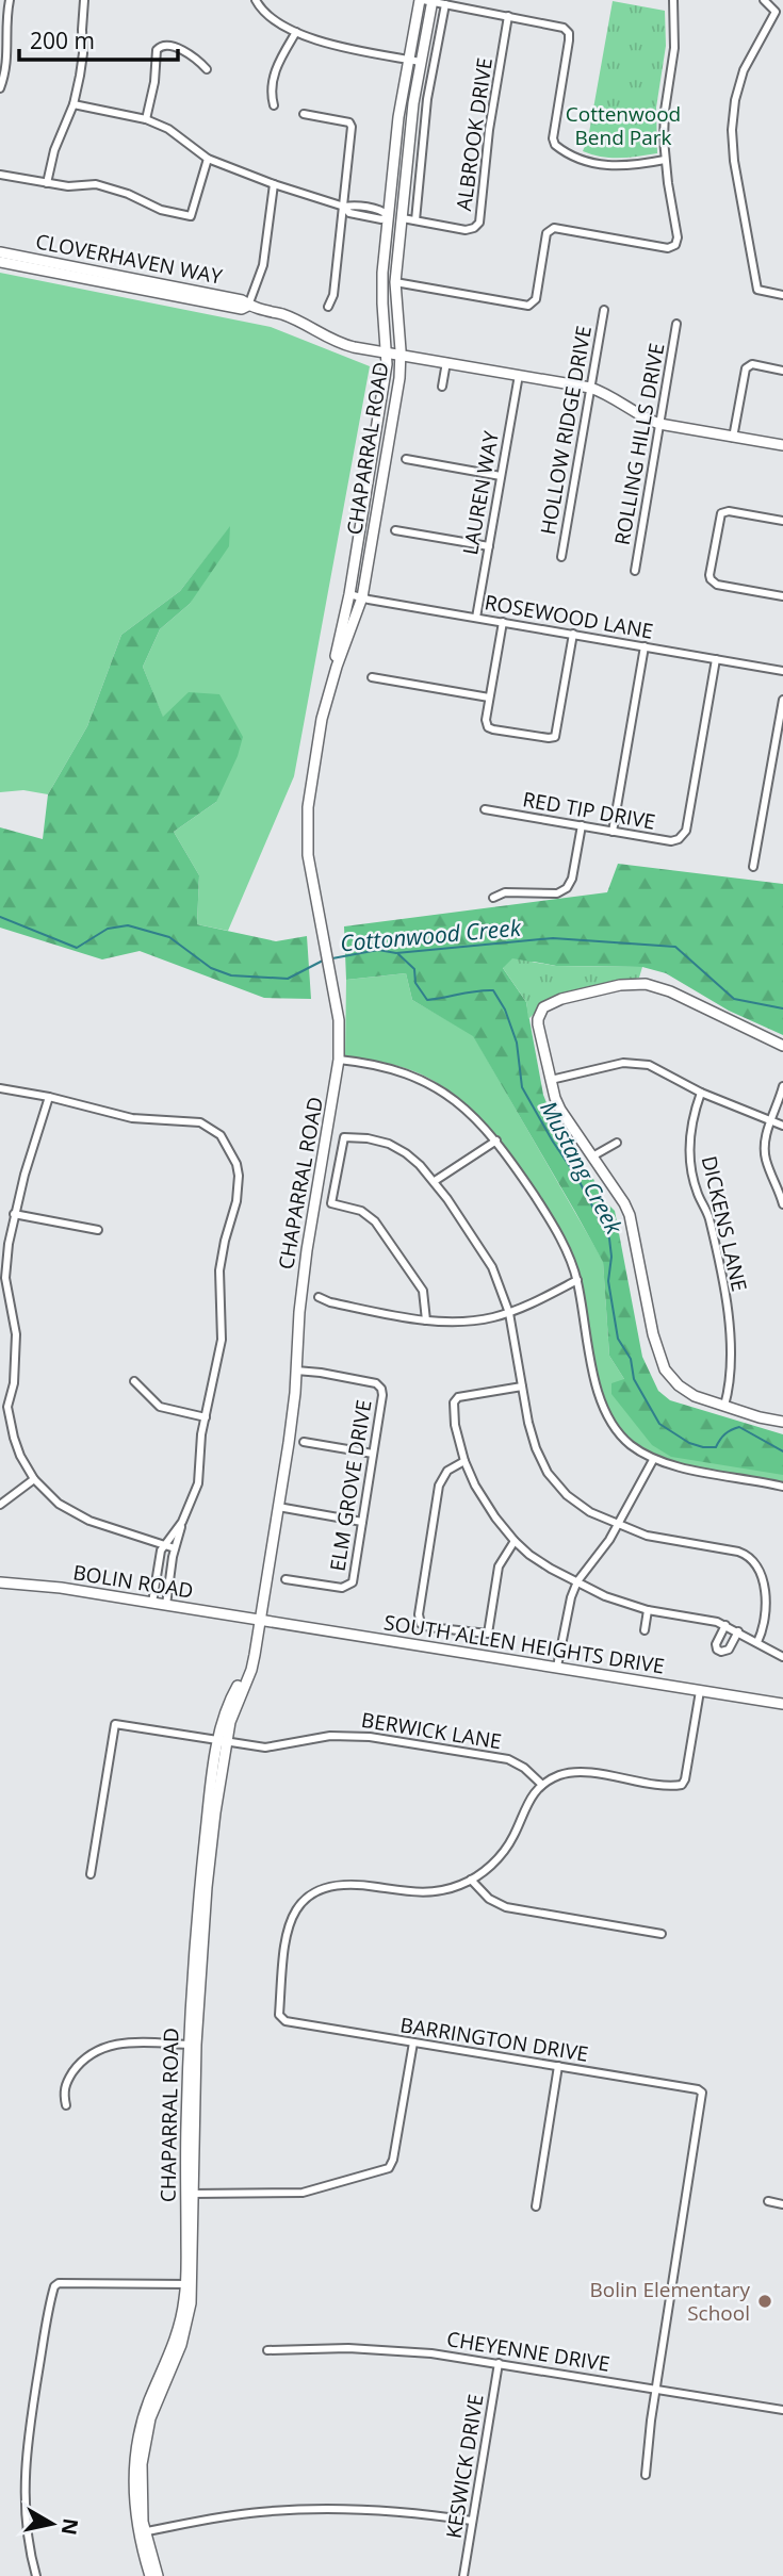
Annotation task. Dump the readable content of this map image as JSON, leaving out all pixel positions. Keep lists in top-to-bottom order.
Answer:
{
  "streets": {
    "main road": [
      "CLOVERHAVEN WAY",
      "CHAPARRAL ROAD",
      "BOLIN ROAD",
      "SOUTH ALLEN HEIGHTS DRIVE"
    ],
    "street": [
      "ALBROOK DRIVE",
      "HOLLOW RIDGE DRIVE",
      "ROLLING HILLS DRIVE",
      "LAUREN WAY",
      "ROSEWOOD LANE",
      "RED TIP DRIVE",
      "DICKENS LANE",
      "ELM GROVE DRIVE",
      "BERWICK LANE",
      "BARRINGTON DRIVE",
      "CHEYENNE DRIVE",
      "KESWICK DRIVE"
    ]
  },
  "crossings": [
    ["ALBROOK DRIVE", "CHAPARRAL ROAD"],
    ["CLOVERHAVEN WAY", "HOLLOW RIDGE DRIVE"],
    ["CLOVERHAVEN WAY", "ROLLING HILLS DRIVE"],
    ["CLOVERHAVEN WAY", "CHAPARRAL ROAD"],
    ["CLOVERHAVEN WAY", "LAUREN WAY"],
    ["CHAPARRAL ROAD", "ROSEWOOD LANE"],
    ["CHAPARRAL ROAD", "ELM GROVE DRIVE"],
    ["CHAPARRAL ROAD", "BOLIN ROAD"],
    ["CHAPARRAL ROAD", "SOUTH ALLEN HEIGHTS DRIVE"],
    ["CHAPARRAL ROAD", "BERWICK LANE"],
    ["LAUREN WAY", "ROSEWOOD LANE"],
    ["ROSEWOOD LANE", "RED TIP DRIVE"],
    ["BOLIN ROAD", "SOUTH ALLEN HEIGHTS DRIVE"],
    ["BARRINGTON DRIVE", "CHEYENNE DRIVE"],
    ["CHEYENNE DRIVE", "KESWICK DRIVE"]
  ],
  "water": ["Cottonwood Creek", "Mustang Creek"],
  "parks": ["Cottenwood Bend Park"],
  "places": ["Bolin Elementary School"],
  "scale_bar": "200 m",
  "north": "right"
}
